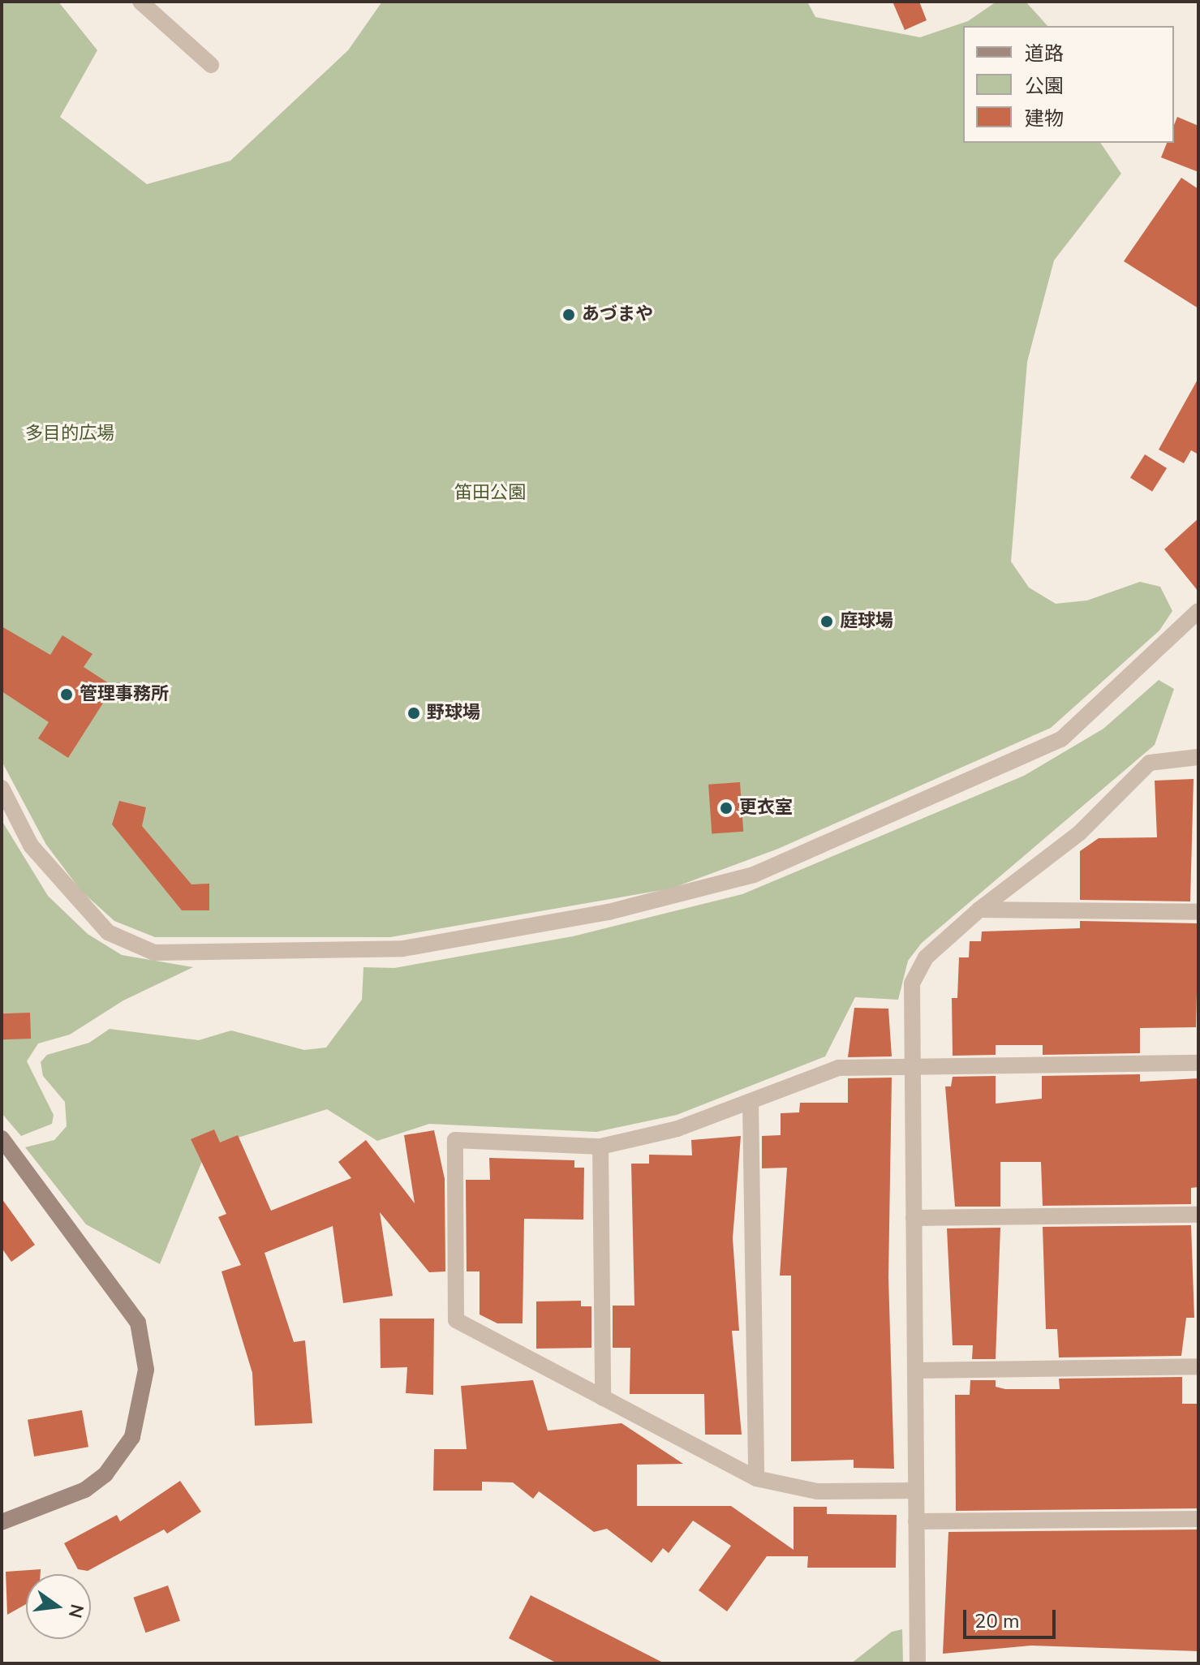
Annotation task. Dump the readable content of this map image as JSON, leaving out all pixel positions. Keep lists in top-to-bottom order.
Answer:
{
  "parks": ["多目的広場", "笛田公園"],
  "places": [
    "あづまや",
    "庭球場",
    "管理事務所",
    "野球場",
    "更衣室"
  ],
  "legend": ["道路", "公園", "建物"],
  "scale_bar": "20 m",
  "north": "right"
}
